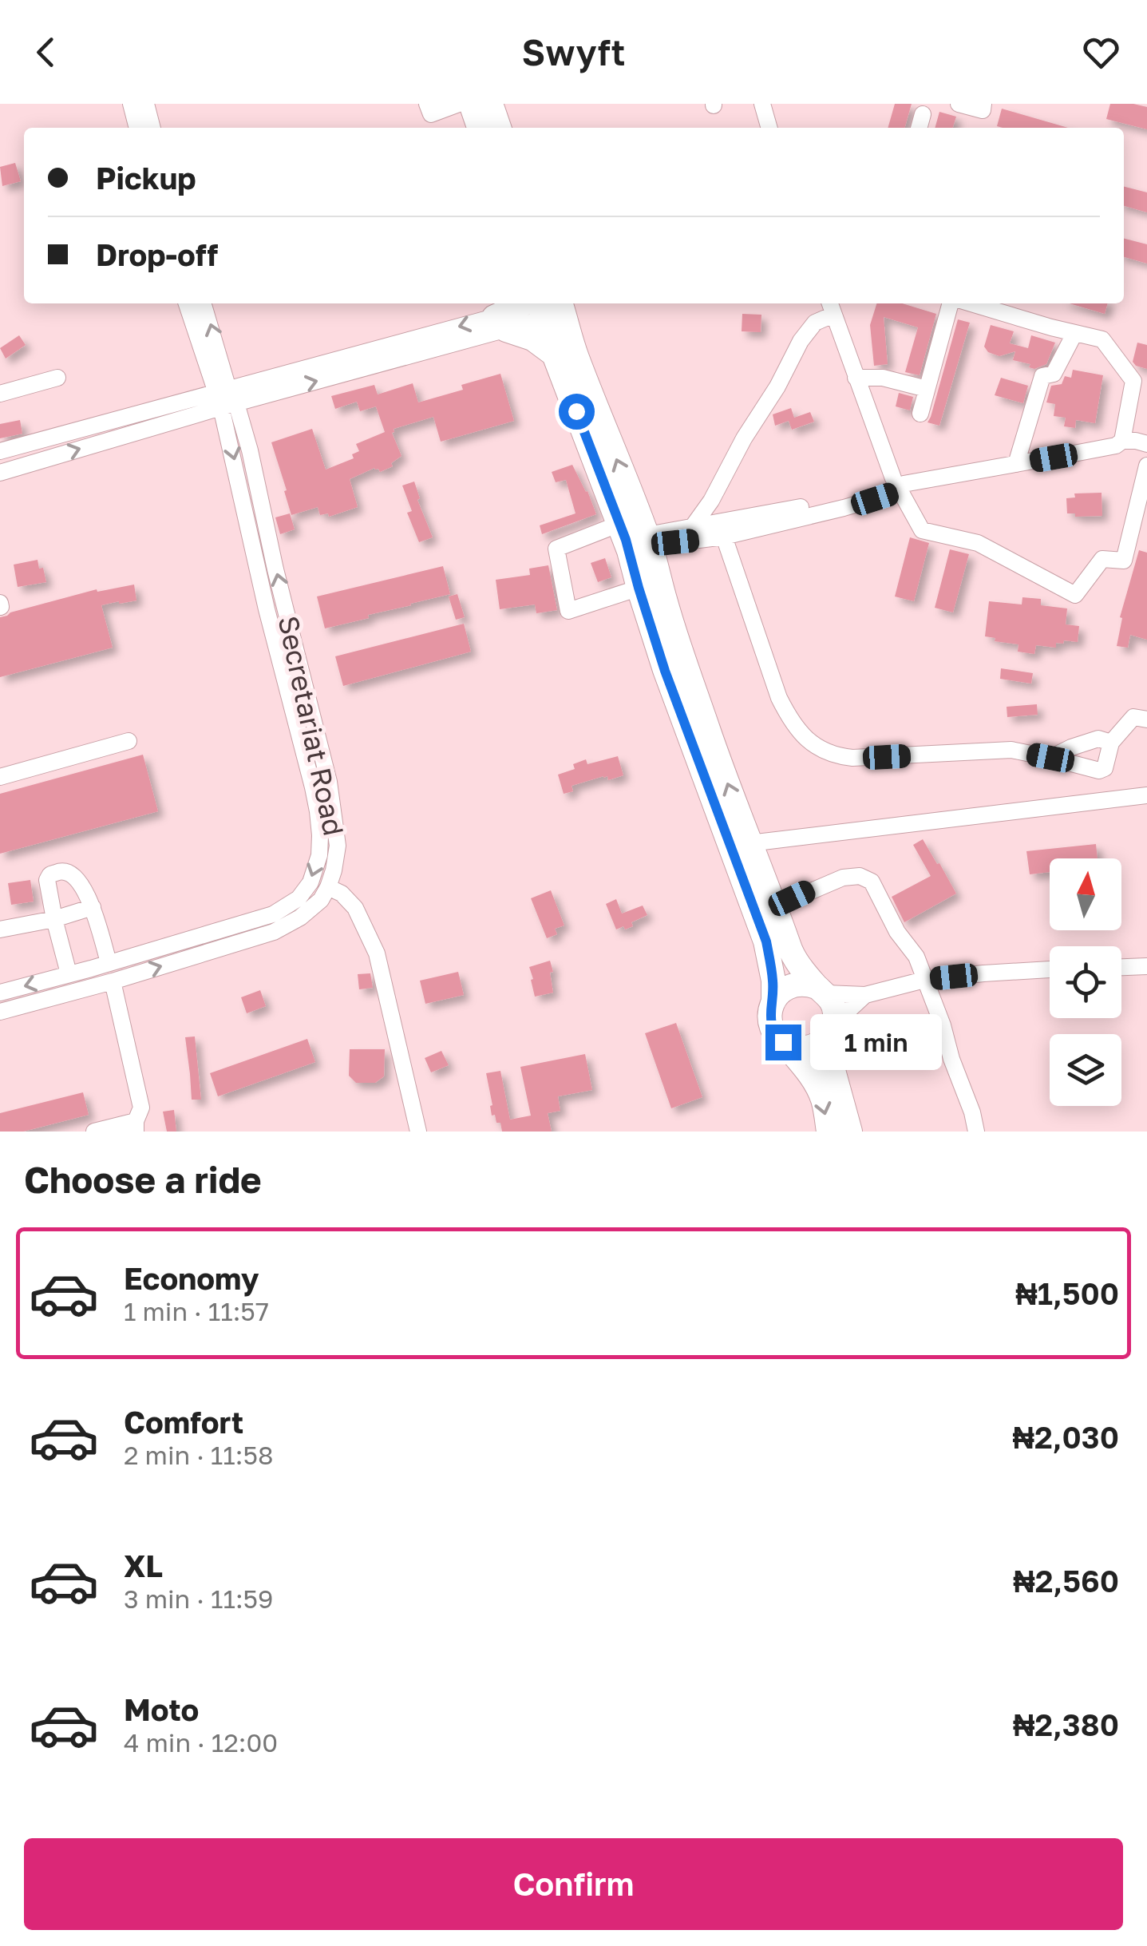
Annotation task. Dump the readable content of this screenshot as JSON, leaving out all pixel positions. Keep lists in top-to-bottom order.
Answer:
{
  "streets": {
    "street": ["Secretariat Road"]
  },
  "north": "top",
  "page": {
    "header": "Swyft",
    "banner": ["Pickup", "Drop-off"],
    "bubble": "1 min",
    "heading": "Choose a ride",
    "list": [
      {
        "name": "Economy",
        "note": "1 min · 11:57",
        "value": "₦1,500"
      },
      {
        "name": "Comfort",
        "note": "2 min · 11:58",
        "value": "₦2,030"
      },
      {
        "name": "XL",
        "note": "3 min · 11:59",
        "value": "₦2,560"
      },
      {
        "name": "Moto",
        "note": "4 min · 12:00",
        "value": "₦2,380"
      }
    ],
    "buttons": "Confirm"
  }
}
